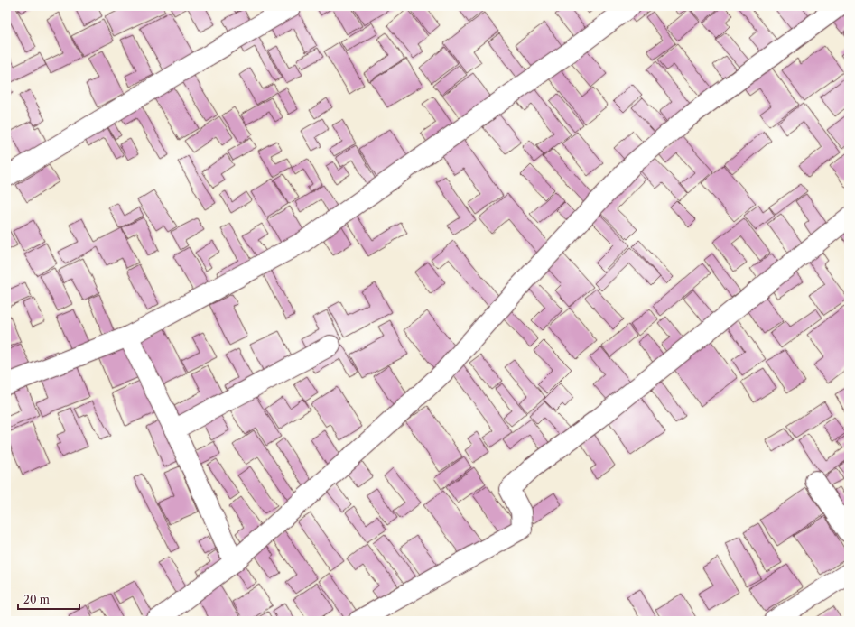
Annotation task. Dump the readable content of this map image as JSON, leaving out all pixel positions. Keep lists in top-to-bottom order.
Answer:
{
  "scale_bar": "20 m"
}
